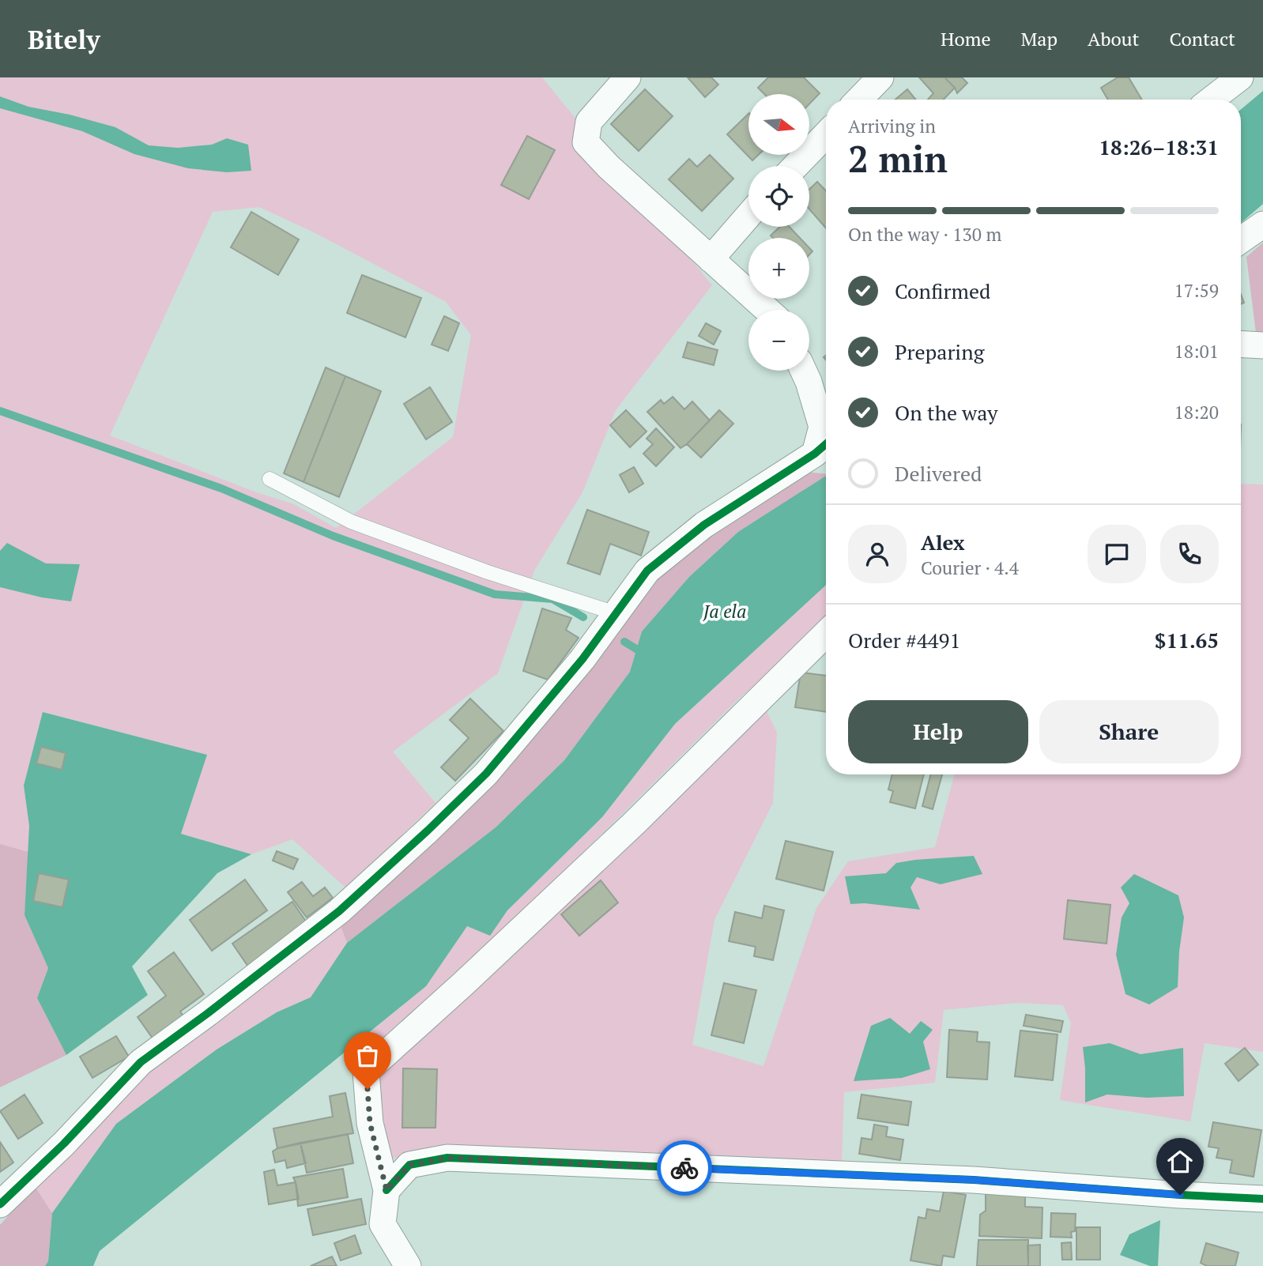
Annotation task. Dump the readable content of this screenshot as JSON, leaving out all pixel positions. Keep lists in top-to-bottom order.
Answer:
{
  "water": ["Ja ela"],
  "north": "right",
  "page": {
    "header": "Bitely",
    "nav": [
      "Home",
      "Map",
      "About",
      "Contact"
    ],
    "map_buttons": ["+", "−"],
    "heading": ["2 min", "Arriving in", "18:26–18:31"],
    "panel": [
      "Alex",
      "Courier · 4.4",
      "Order #4491",
      "$11.65"
    ],
    "bar": "On the way · 130 m",
    "list": [
      ["Confirmed", "17:59"],
      ["Preparing", "18:01"],
      ["On the way", "18:20"],
      "Delivered"
    ],
    "buttons": ["Help", "Share"]
  }
}
